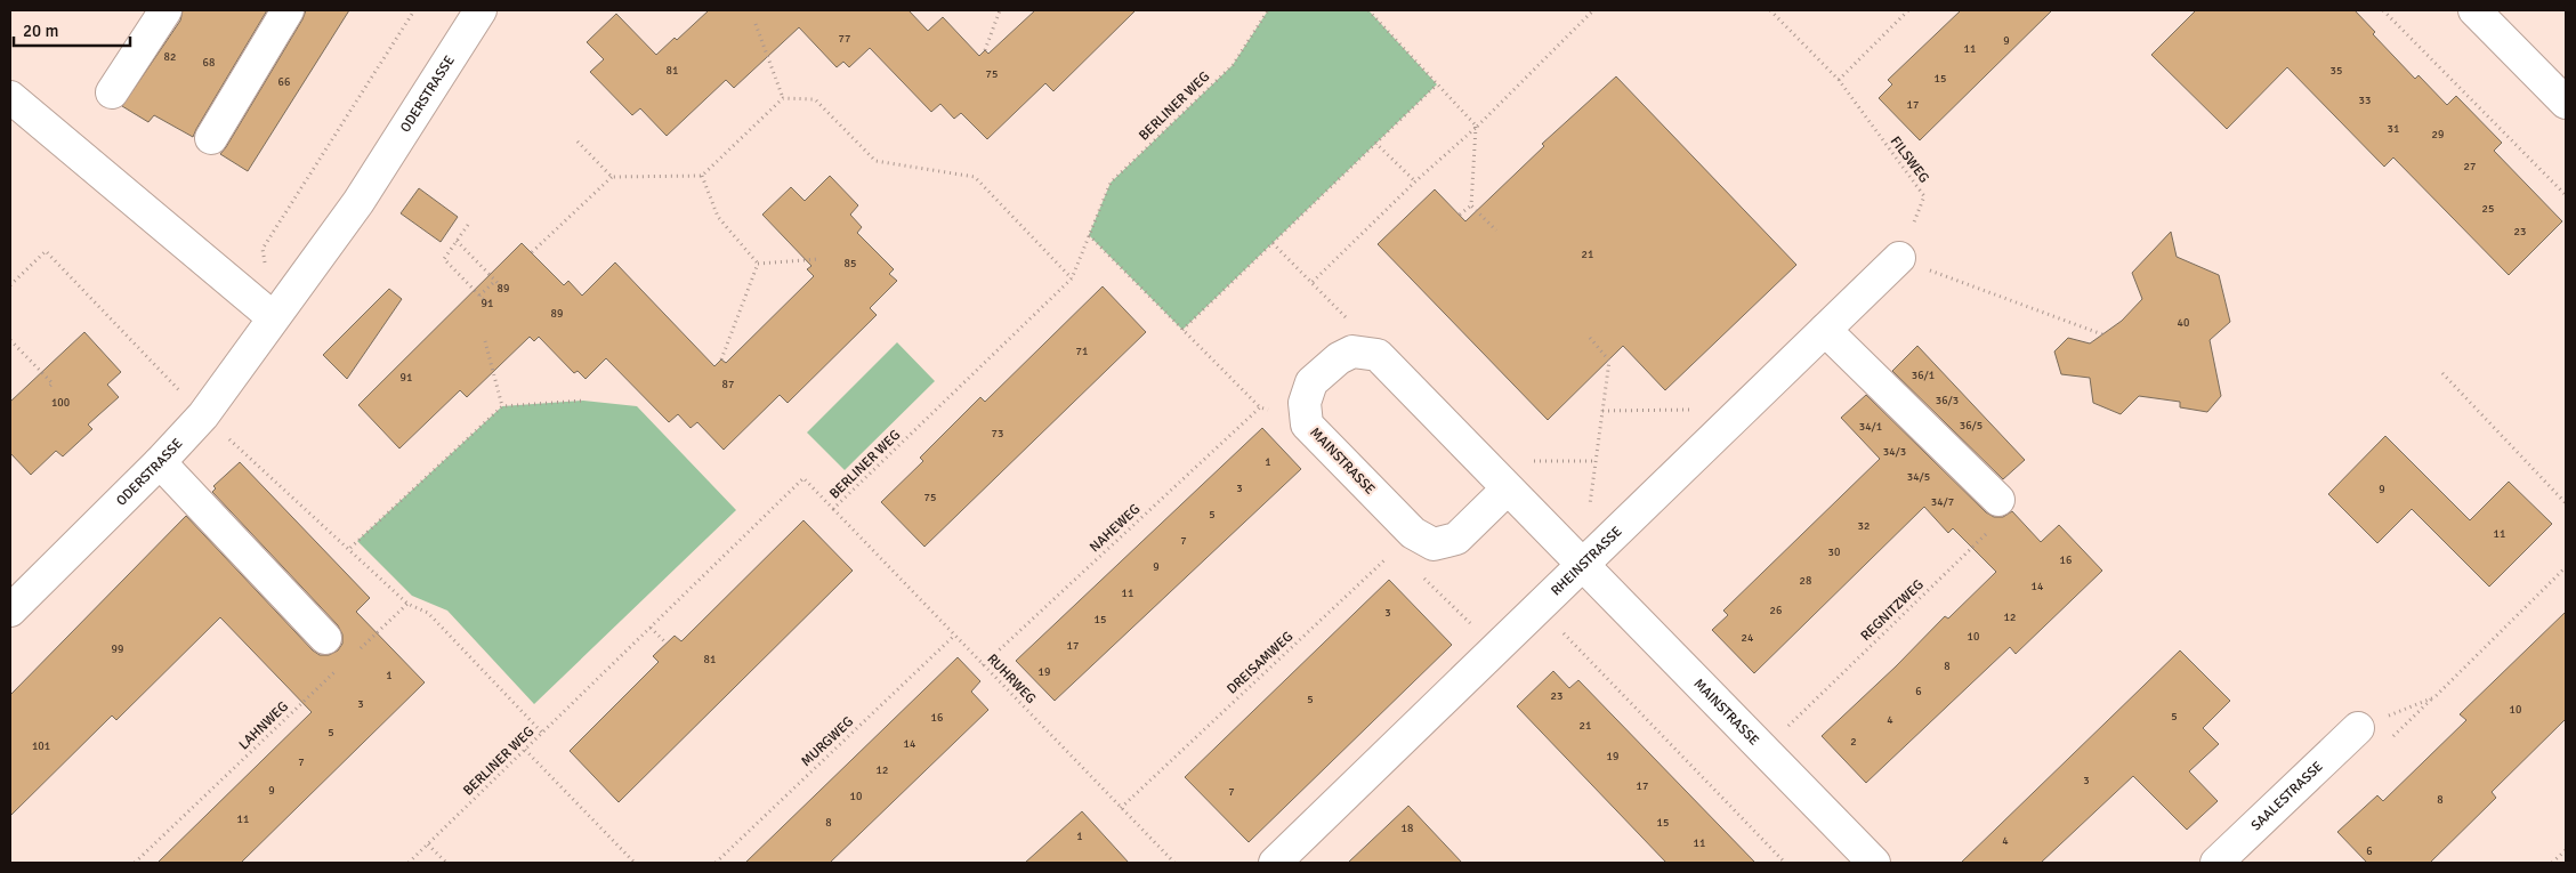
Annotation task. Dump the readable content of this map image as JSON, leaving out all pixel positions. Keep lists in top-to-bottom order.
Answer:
{
  "streets": {
    "street": [
      "ODERSTRASSE",
      "MAINSTRASSE",
      "RHEINSTRASSE",
      "SAALESTRASSE"
    ],
    "path": [
      "BERLINER WEG",
      "FILSWEG",
      "NAHEWEG",
      "REGNITZWEG",
      "DREISAMWEG",
      "RUHRWEG",
      "LAHNWEG",
      "MURGWEG"
    ]
  },
  "crossings": [
    ["BERLINER WEG", "RUHRWEG"],
    ["FILSWEG", "RHEINSTRASSE"],
    ["MAINSTRASSE", "RHEINSTRASSE"],
    ["MAINSTRASSE", "REGNITZWEG"],
    ["MAINSTRASSE", "DREISAMWEG"],
    ["NAHEWEG", "RUHRWEG"],
    ["DREISAMWEG", "RUHRWEG"],
    ["RUHRWEG", "MURGWEG"]
  ],
  "house_numbers": [
    "77",
    "9",
    "11",
    "82",
    "68",
    "81",
    "35",
    "75",
    "15",
    "66",
    "33",
    "17",
    "31",
    "29",
    "27",
    "25",
    "23",
    "21",
    "85",
    "89",
    "91",
    "89",
    "40",
    "71",
    "36/1",
    "91",
    "87",
    "36/3",
    "100",
    "36/5",
    "34/1",
    "73",
    "34/3",
    "1",
    "34/5",
    "3",
    "9",
    "75",
    "34/7",
    "5",
    "32",
    "11",
    "7",
    "30",
    "16",
    "9",
    "28",
    "14",
    "11",
    "26",
    "3",
    "12",
    "15",
    "10",
    "24",
    "17",
    "99",
    "81",
    "8",
    "19",
    "1",
    "6",
    "23",
    "5",
    "3",
    "10",
    "5",
    "16",
    "4",
    "21",
    "5",
    "2",
    "14",
    "101",
    "19",
    "7",
    "12",
    "3",
    "17",
    "9",
    "7",
    "10",
    "8",
    "11",
    "8",
    "15",
    "18",
    "1",
    "4",
    "11",
    "6"
  ],
  "scale_bar": "20 m"
}
